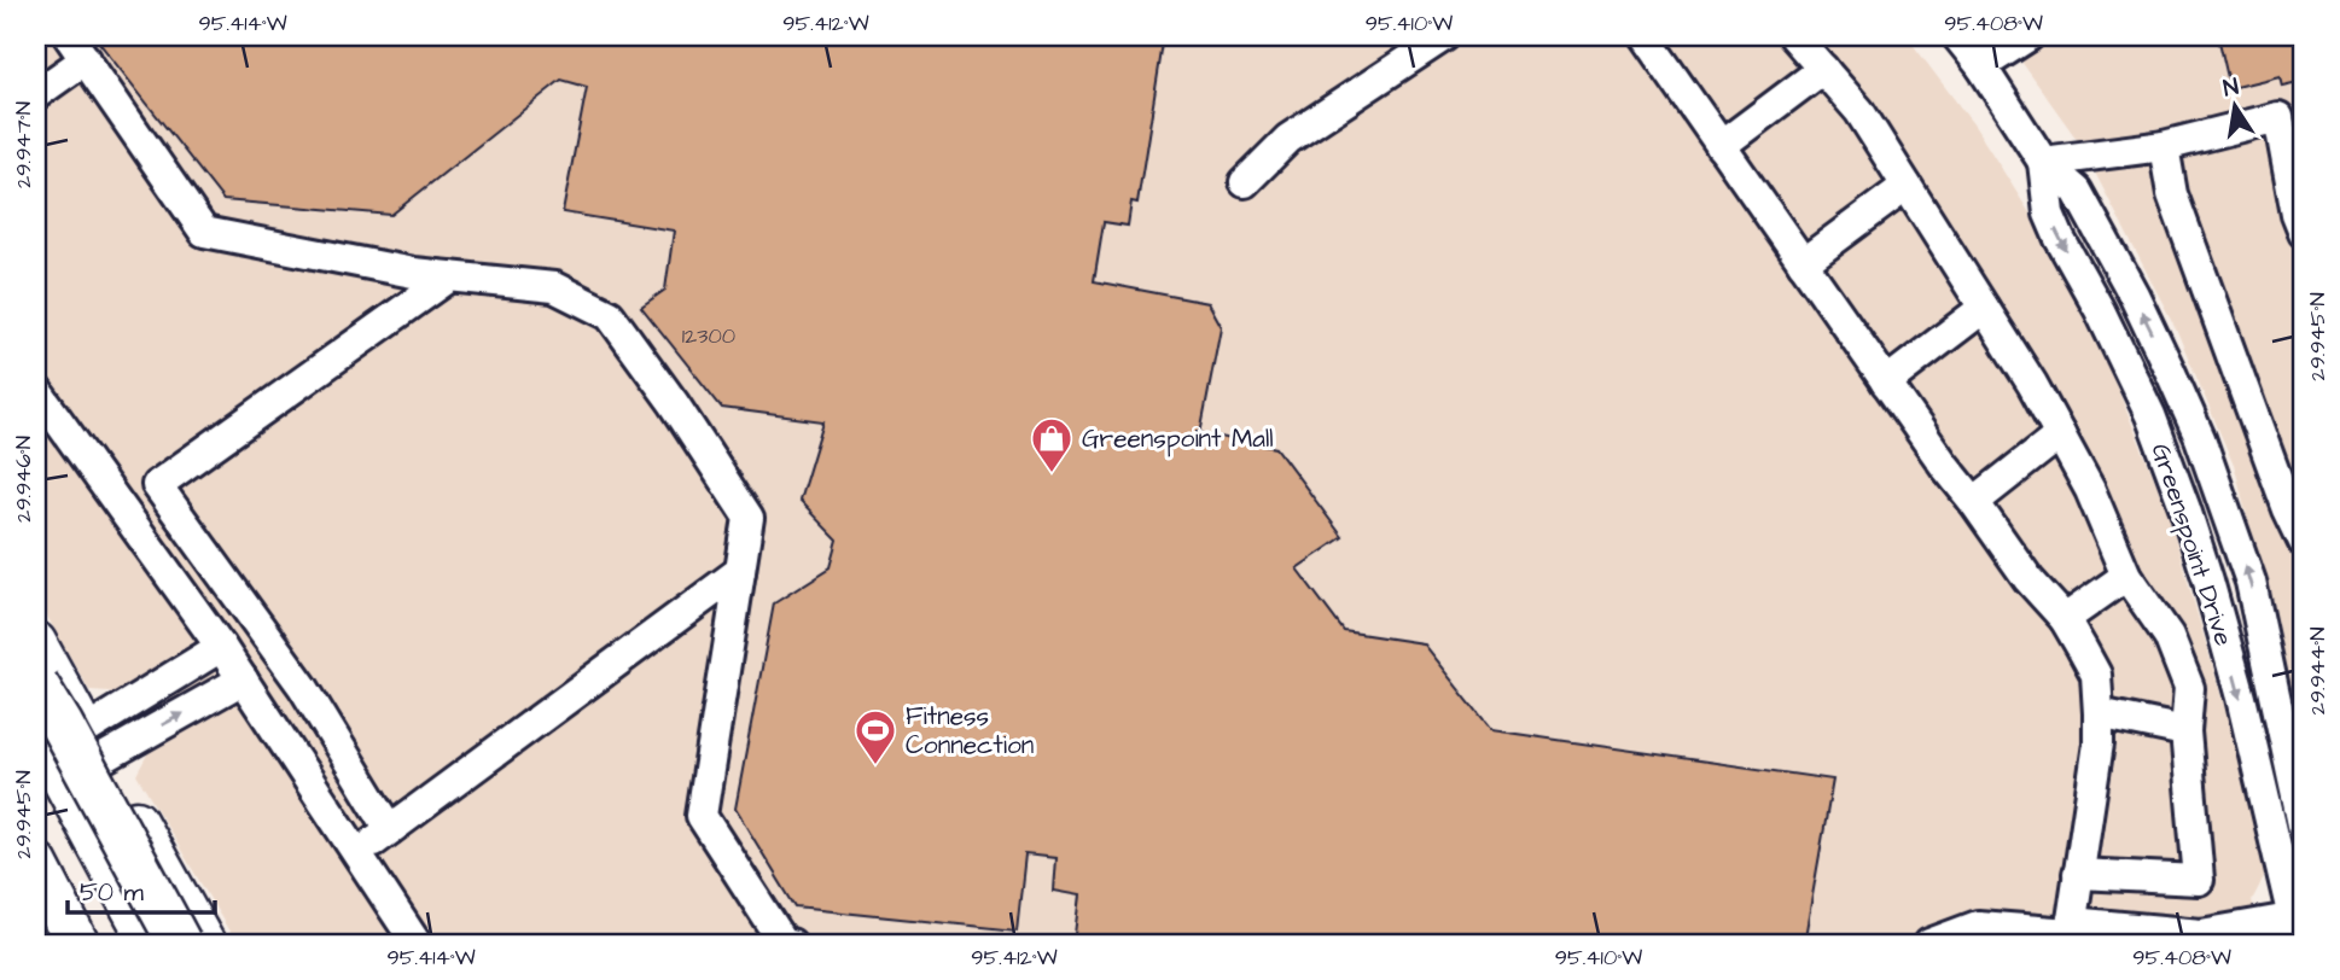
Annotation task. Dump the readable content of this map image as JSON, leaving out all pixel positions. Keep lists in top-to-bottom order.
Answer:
{
  "streets": {
    "street": ["Greenspoint Drive"]
  },
  "places": {
    "shop": ["Greenspoint Mall"],
    "sports": ["Fitness Connection"]
  },
  "house_numbers": ["12300"],
  "scale_bar": "50 m",
  "north": "top",
  "coordinates": [
    "95.414°W",
    "95.412°W",
    "95.410°W",
    "95.408°W",
    "29.947°N",
    "29.945°N",
    "29.946°N",
    "29.944°N"
  ]
}
